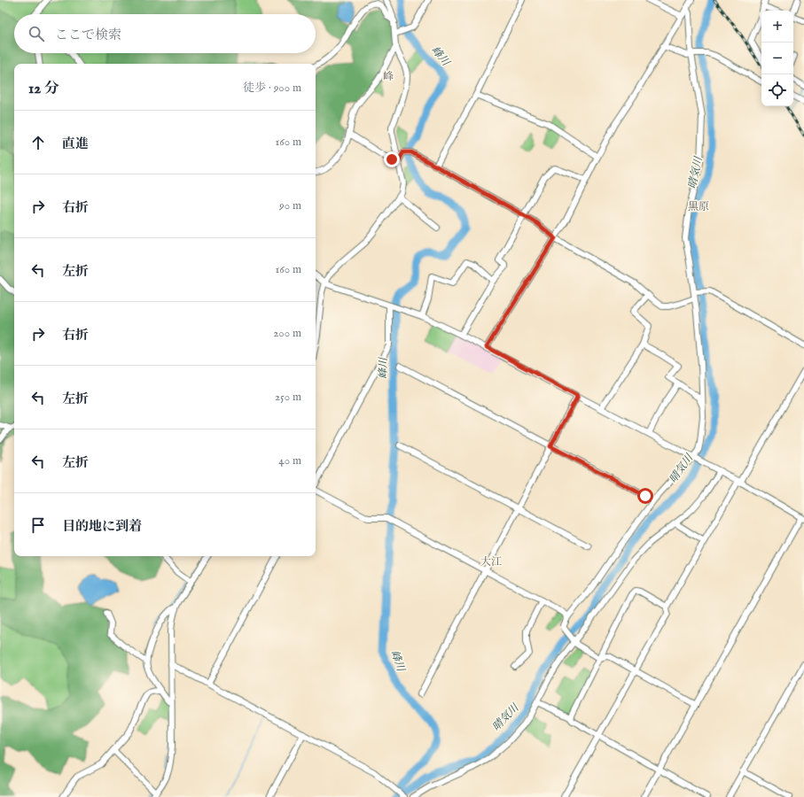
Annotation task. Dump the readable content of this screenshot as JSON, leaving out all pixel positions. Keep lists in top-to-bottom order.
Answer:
{
  "districts": ["峰", "黒原", "大江"],
  "water": ["峰川", "晴気川"],
  "page": {
    "map_buttons": ["+", "−"],
    "search": "ここで検索",
    "heading": ["12 分", "徒歩 · 900 m"],
    "list": [
      ["直進", "160 m"],
      ["右折", "90 m"],
      ["左折", "160 m"],
      ["右折", "200 m"],
      ["左折", "250 m"],
      ["左折", "40 m"],
      "目的地に到着"
    ]
  }
}
